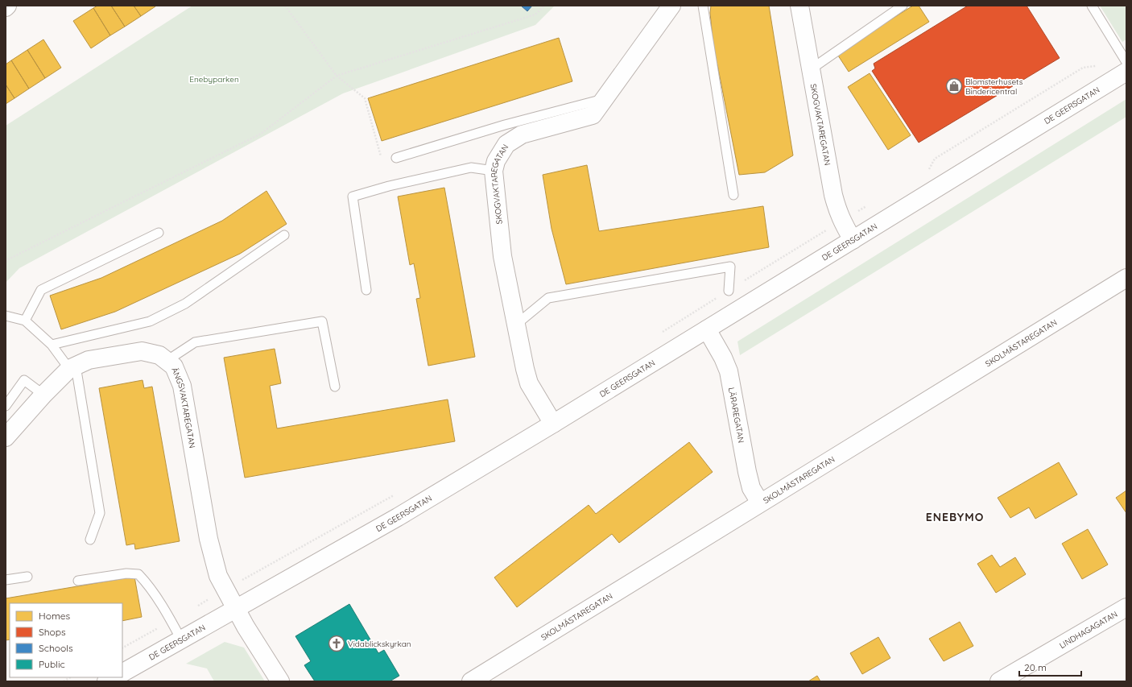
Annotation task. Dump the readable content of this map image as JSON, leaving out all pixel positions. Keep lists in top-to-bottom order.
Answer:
{
  "streets": {
    "street": [
      "DE GEERSGATAN",
      "SKOGVAKTAREGATAN",
      "SKOLMÄSTAREGATAN",
      "ÄNGSVAKTAREGATAN",
      "LÄRAREGATAN",
      "LINDHAGAGATAN"
    ]
  },
  "crossings": [
    ["DE GEERSGATAN", "SKOGVAKTAREGATAN"],
    ["DE GEERSGATAN", "ÄNGSVAKTAREGATAN"],
    ["DE GEERSGATAN", "LÄRAREGATAN"],
    ["SKOLMÄSTAREGATAN", "LÄRAREGATAN"]
  ],
  "districts": ["ENEBYMO"],
  "parks": ["Enebyparken"],
  "places": {
    "shop": ["Blomsterhusets Bindericentral"],
    "church": ["Vidablickskyrkan"]
  },
  "legend": [
    "Homes",
    "Shops",
    "Schools",
    "Public"
  ],
  "scale_bar": "20 m"
}
